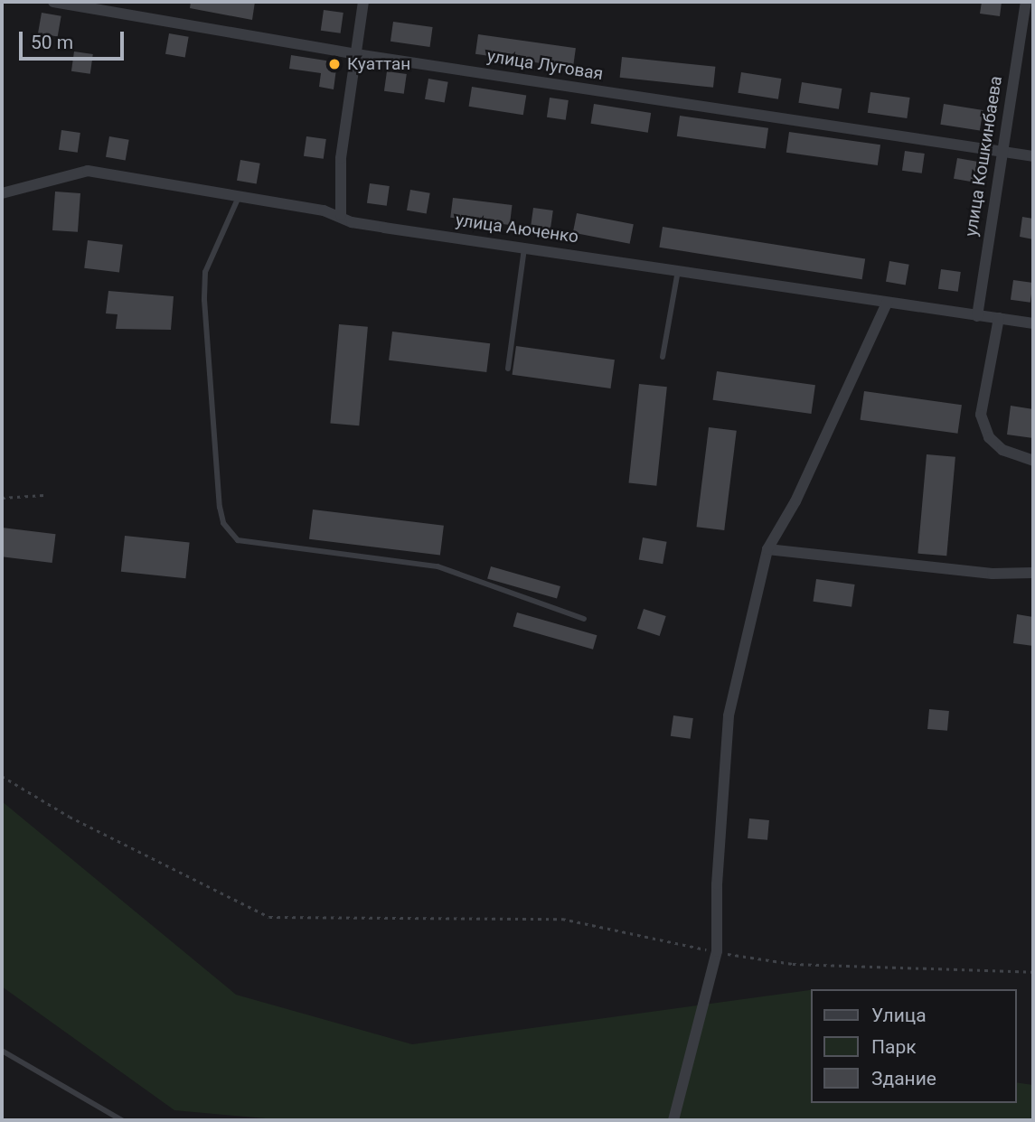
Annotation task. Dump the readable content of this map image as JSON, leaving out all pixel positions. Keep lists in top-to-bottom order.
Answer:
{
  "streets": {
    "street": ["улица Луговая", "улица Кошкинбаева", "улица Аюченко"]
  },
  "crossings": [
    ["улица Луговая", "улица Кошкинбаева"],
    ["улица Кошкинбаева", "улица Аюченко"]
  ],
  "places": ["Куаттан"],
  "legend": ["Улица", "Парк", "Здание"],
  "scale_bar": "50 m"
}
